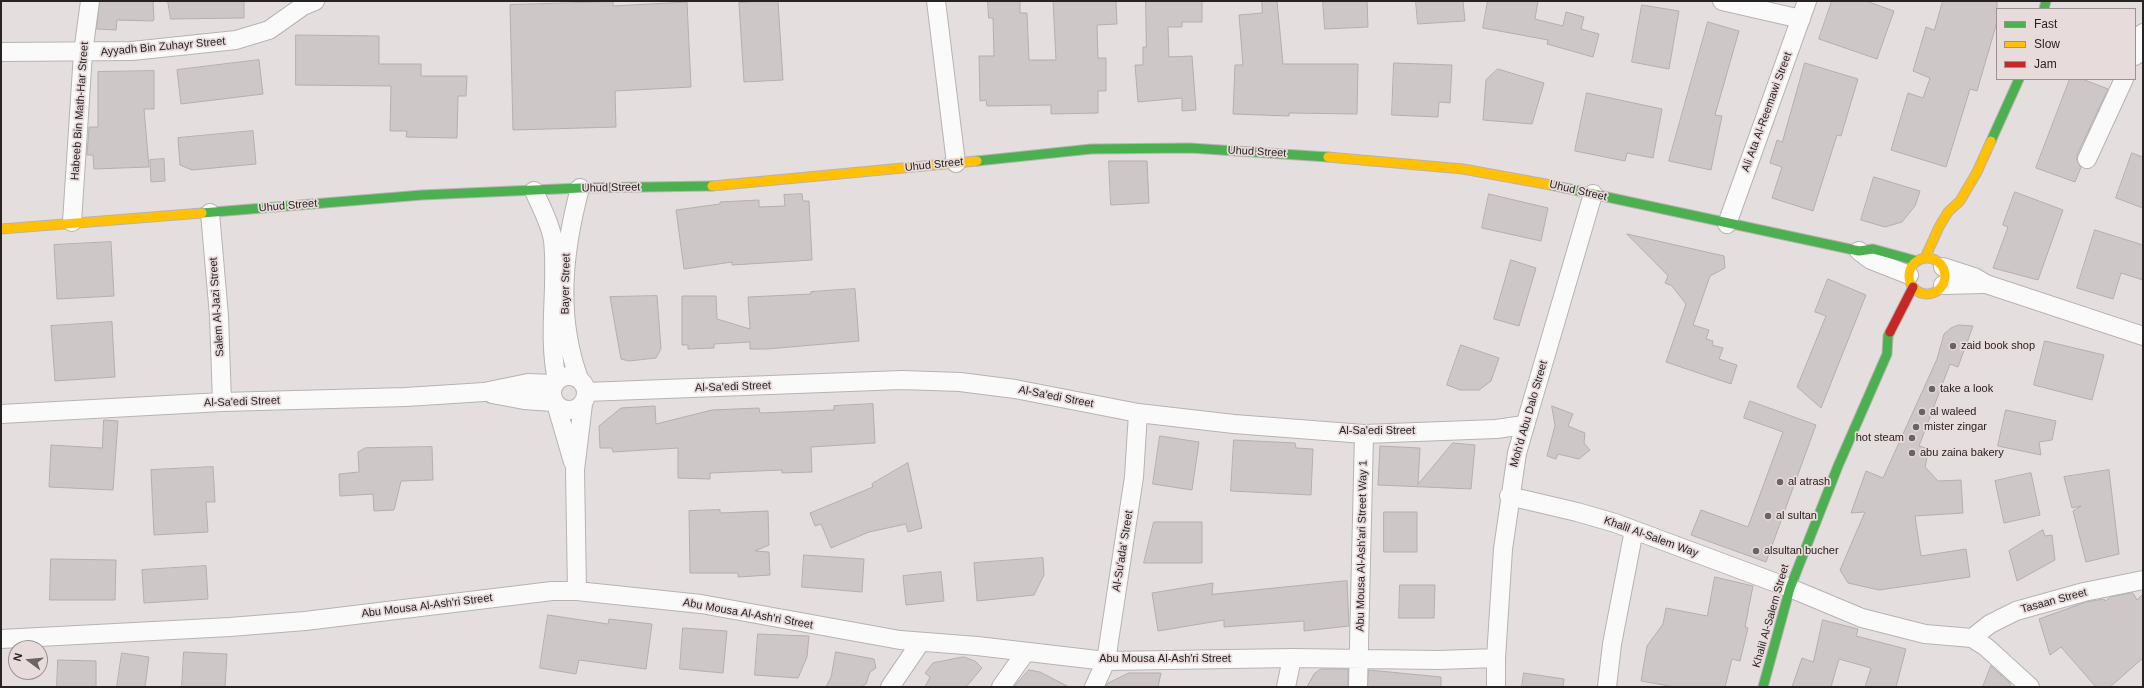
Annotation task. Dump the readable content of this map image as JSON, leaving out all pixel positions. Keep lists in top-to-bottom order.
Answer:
{
  "streets": {
    "street": [
      "Ayyadh Bin Zuhayr Street",
      "Habeeb Bin Math-Har Street",
      "Ali Ata Al-Reemawi Street",
      "Uhud Street",
      "Bayer Street",
      "Salem Al-Jazi Street",
      "Al-Sa'edi Street",
      "Moh'd Abu Dalo Street",
      "Khalil Al-Salem Way",
      "Abu Mousa Al-Ash'ari Street Way 1",
      "Al-Su'ada' Street",
      "Tasaan Street",
      "Abu Mousa Al-Ash'ri Street",
      "Khalil Al-Salem Street"
    ]
  },
  "crossings": [
    ["Ayyadh Bin Zuhayr Street", "Habeeb Bin Math-Har Street"],
    ["Habeeb Bin Math-Har Street", "Uhud Street"],
    ["Ali Ata Al-Reemawi Street", "Uhud Street"],
    ["Uhud Street", "Bayer Street"],
    ["Uhud Street", "Salem Al-Jazi Street"],
    ["Uhud Street", "Moh'd Abu Dalo Street"],
    ["Uhud Street", "Khalil Al-Salem Street"],
    ["Bayer Street", "Al-Sa'edi Street"],
    ["Bayer Street", "Abu Mousa Al-Ash'ri Street"],
    ["Salem Al-Jazi Street", "Al-Sa'edi Street"],
    ["Al-Sa'edi Street", "Moh'd Abu Dalo Street"],
    ["Al-Sa'edi Street", "Abu Mousa Al-Ash'ari Street Way 1"],
    ["Al-Sa'edi Street", "Al-Su'ada' Street"],
    ["Moh'd Abu Dalo Street", "Khalil Al-Salem Way"],
    ["Moh'd Abu Dalo Street", "Abu Mousa Al-Ash'ri Street"],
    ["Khalil Al-Salem Way", "Tasaan Street"],
    ["Khalil Al-Salem Way", "Khalil Al-Salem Street"],
    ["Abu Mousa Al-Ash'ari Street Way 1", "Abu Mousa Al-Ash'ri Street"],
    ["Al-Su'ada' Street", "Abu Mousa Al-Ash'ri Street"]
  ],
  "places": [
    "zaid book shop",
    "take a look",
    "al waleed",
    "mister zingar",
    "hot steam",
    "abu zaina bakery",
    "al atrash",
    "al sultan",
    "alsultan bucher"
  ],
  "legend": ["Fast", "Slow", "Jam"],
  "north": "left"
}
